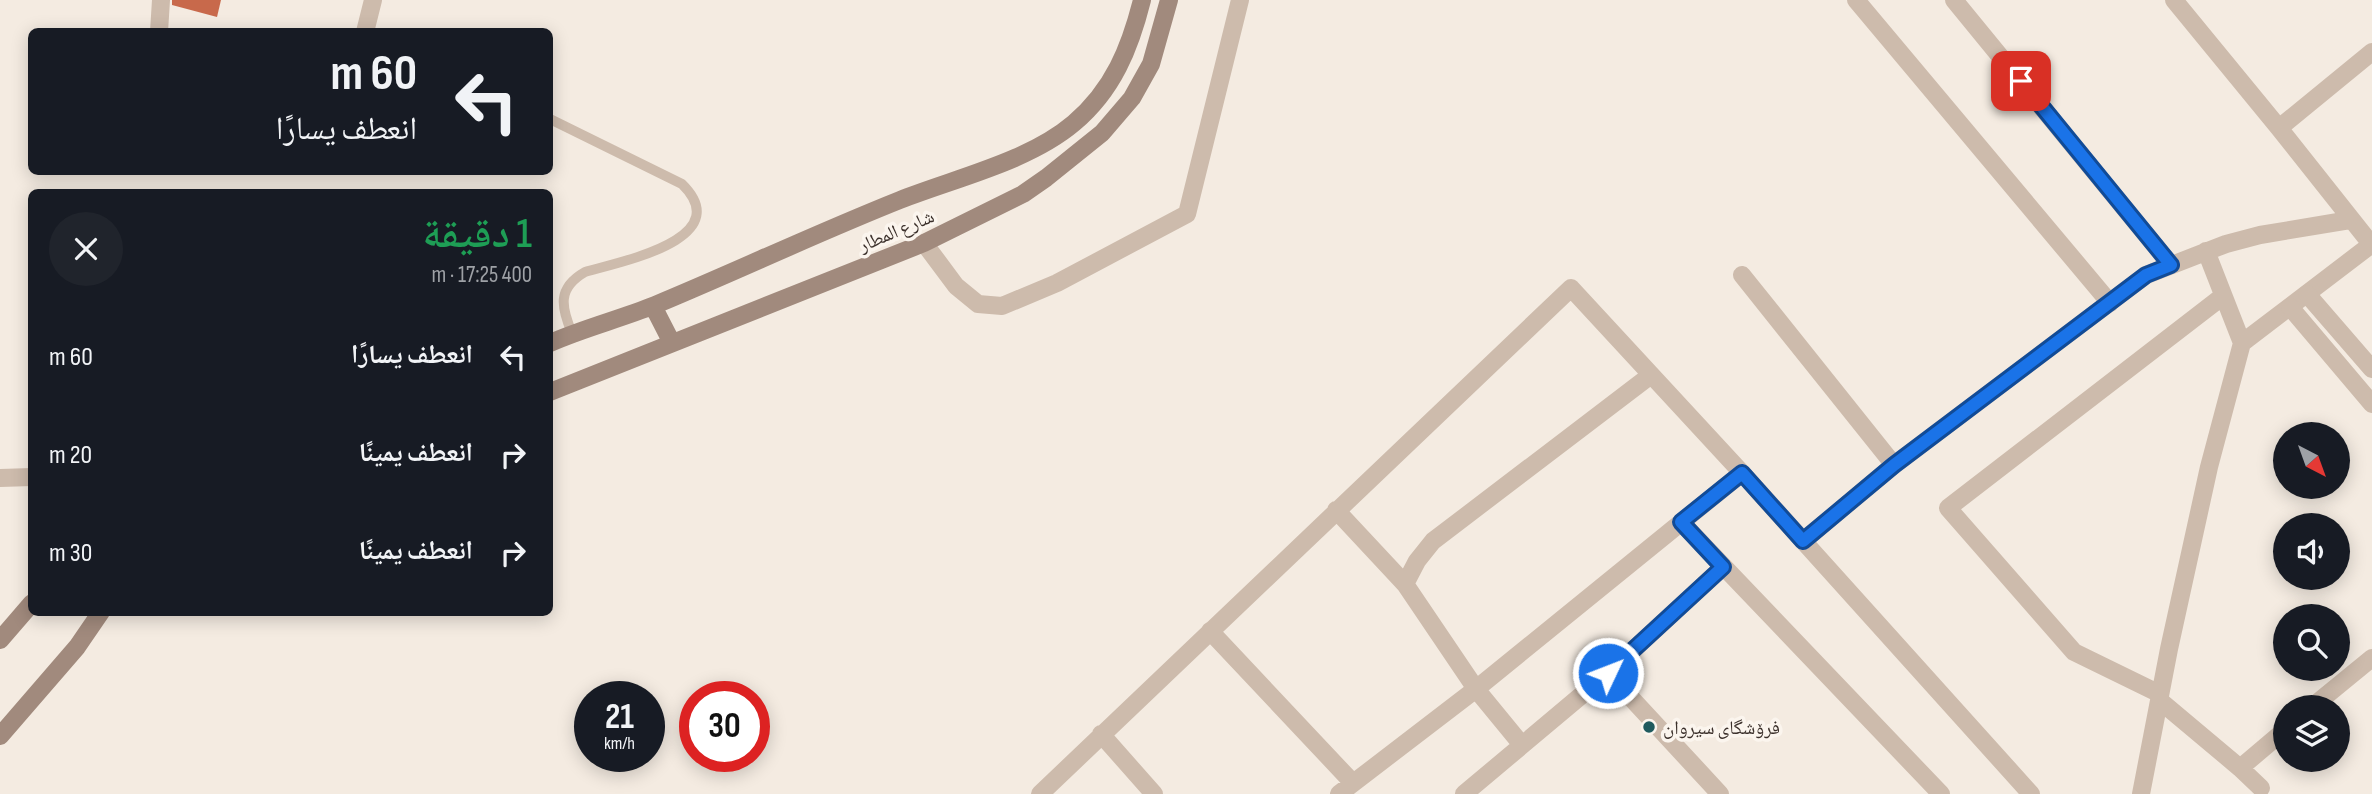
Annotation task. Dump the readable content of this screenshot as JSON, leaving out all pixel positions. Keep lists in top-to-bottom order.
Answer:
{
  "streets": {
    "main road": ["شارع المطار"]
  },
  "places": ["فرۆشگای سیروان"],
  "north": "bottom right",
  "page": {
    "turn": ["60 m", "انعطف يسارًا"],
    "heading": ["1 دقيقة", "400 m · 17:25"],
    "list": [
      {
        "name": "انعطف يسارًا",
        "value": "60 m"
      },
      {
        "name": "انعطف يمينًا",
        "value": "20 m"
      },
      {
        "name": "انعطف يمينًا",
        "value": "30 m"
      }
    ],
    "speed": "21 km/h",
    "limit": "30"
  }
}
